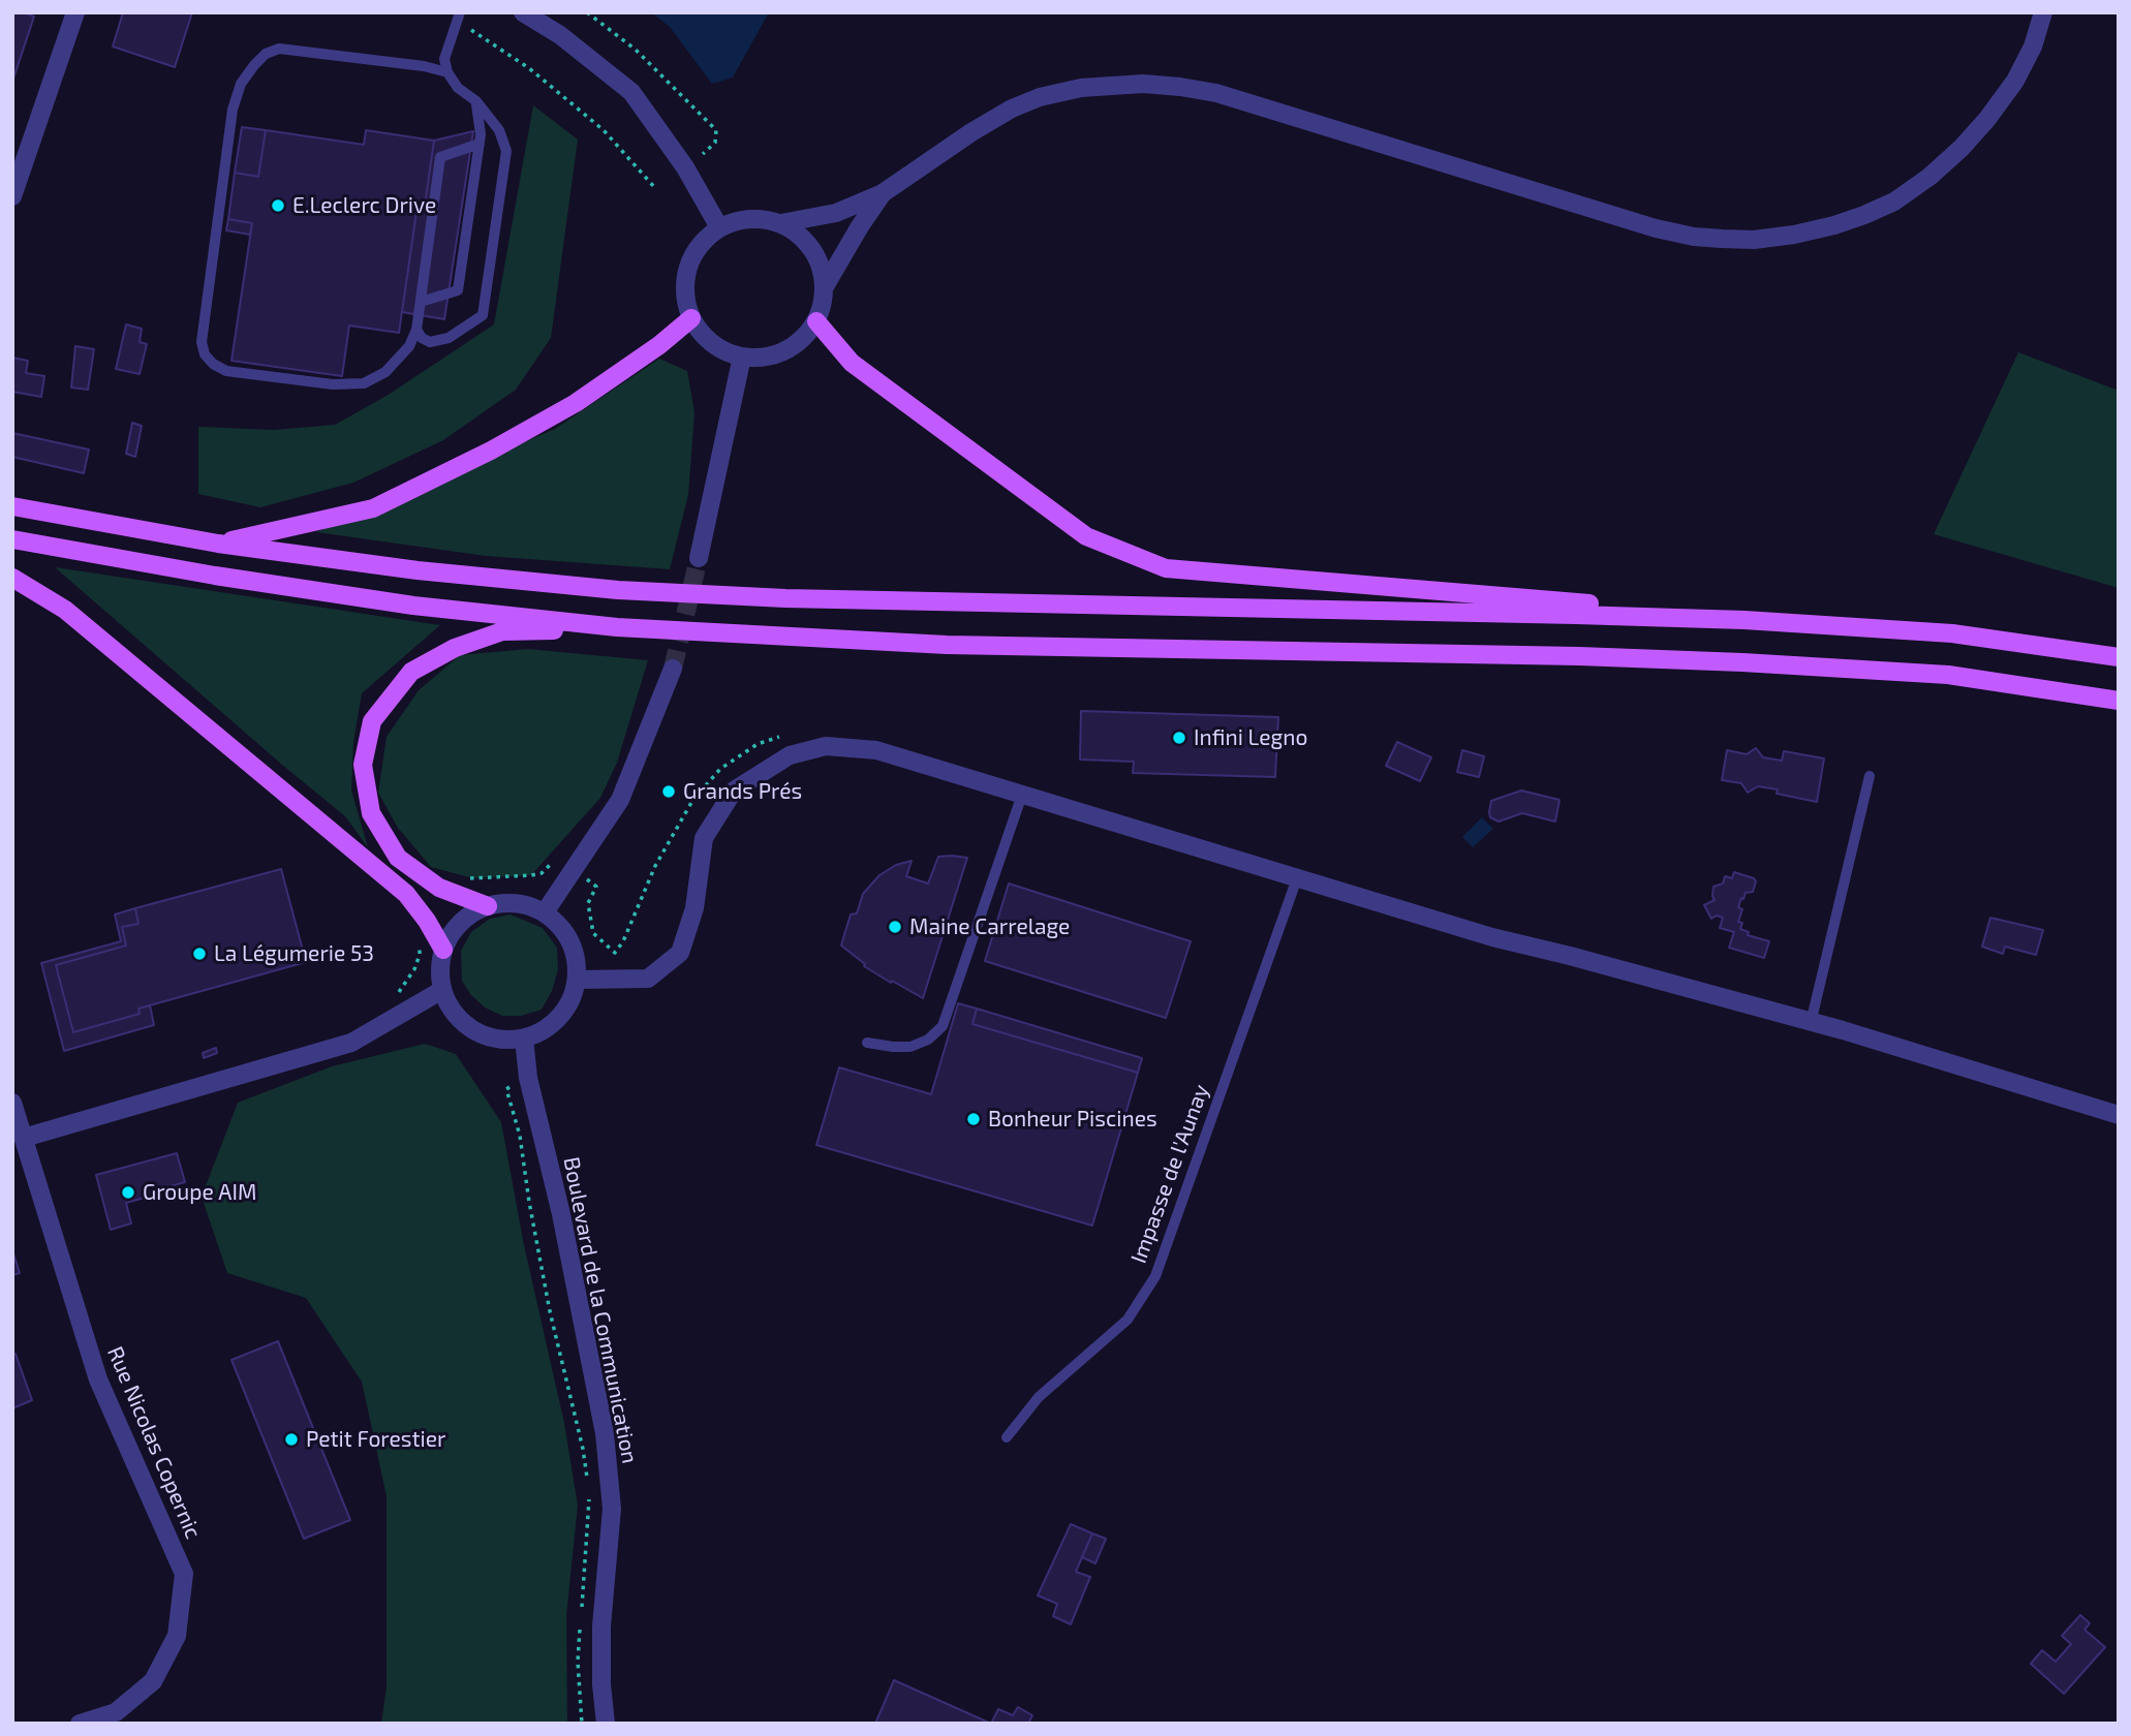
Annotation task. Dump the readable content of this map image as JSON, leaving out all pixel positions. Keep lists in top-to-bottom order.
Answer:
{
  "streets": {
    "street": ["Boulevard de la Communication", "Rue Nicolas Copernic"],
    "lane": ["Impasse de l'Aunay"]
  },
  "places": [
    "E.Leclerc Drive",
    "Infini Legno",
    "Grands Prés",
    "Maine Carrelage",
    "La Légumerie 53",
    "Bonheur Piscines",
    "Groupe AIM",
    "Petit Forestier"
  ]
}
